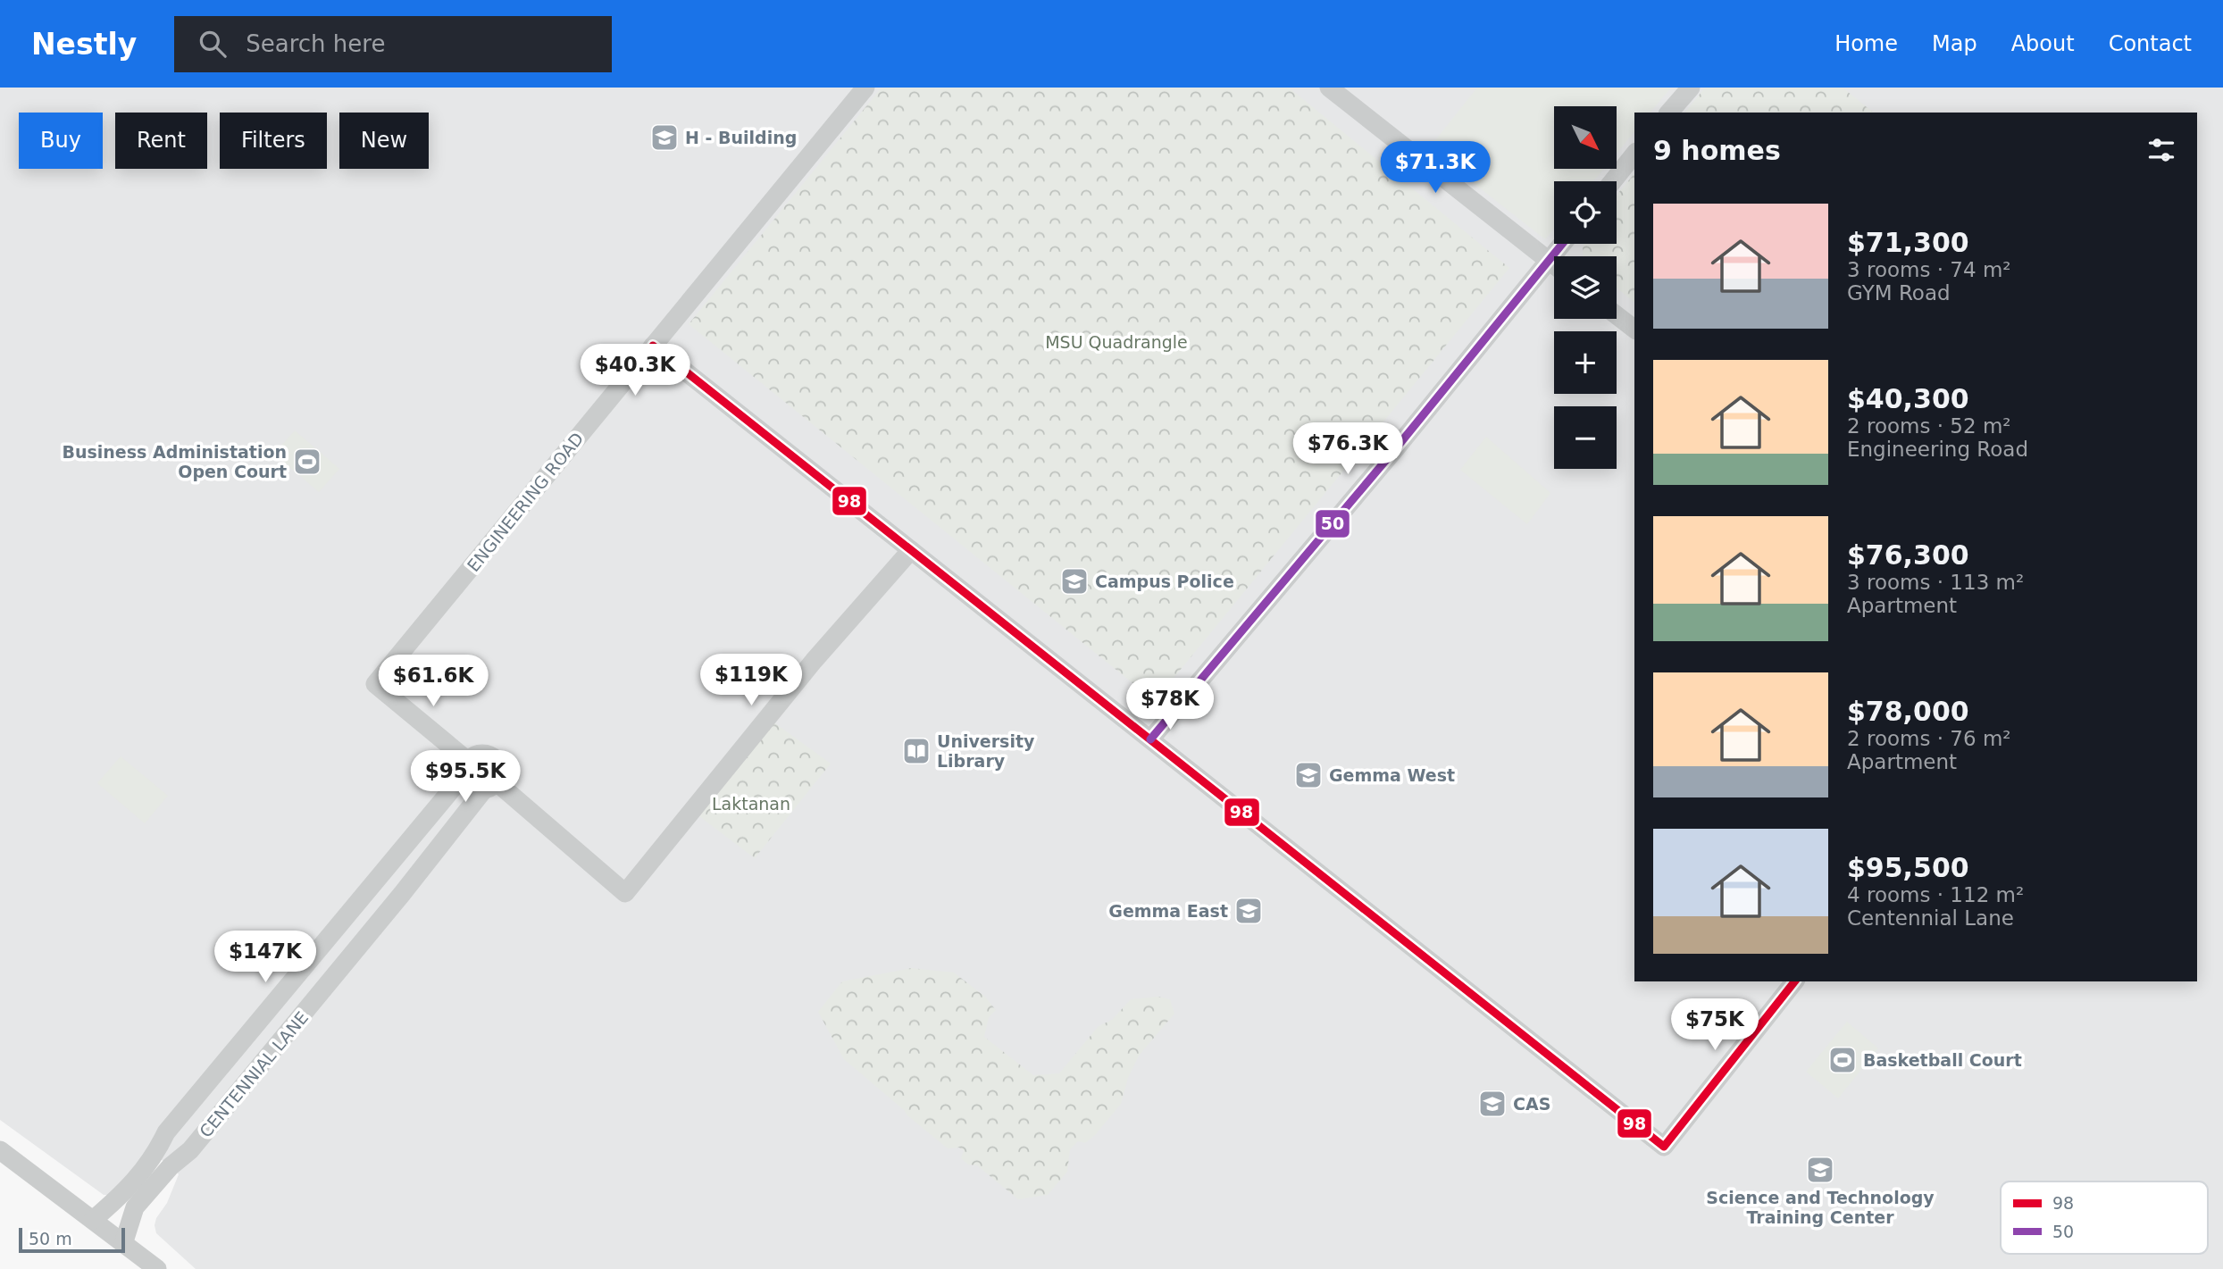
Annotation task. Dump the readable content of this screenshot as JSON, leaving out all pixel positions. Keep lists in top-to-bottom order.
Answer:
{
  "streets": {
    "street": ["ENGINEERING ROAD", "CENTENNIAL LANE"]
  },
  "crossings": [
    ["ENGINEERING ROAD", "CENTENNIAL LANE"]
  ],
  "parks": ["MSU Quadrangle", "Laktanan"],
  "places": {
    "school or university": [
      "H - Building",
      "Campus Police",
      "Gemma West",
      "Gemma East",
      "CAS",
      "Science and Technology Training Center"
    ],
    "sports": ["Business Administation Open Court", "Basketball Court"],
    "library": ["University Library"]
  },
  "lines": ["transit line 50", "transit line 98"],
  "legend": ["98", "50"],
  "scale_bar": "50 m",
  "north": "bottom right",
  "page": {
    "header": "Nestly",
    "search": "Search here",
    "nav": [
      "Home",
      "Map",
      "About",
      "Contact"
    ],
    "map_buttons": ["+", "−"],
    "chip": [
      "Buy",
      "Rent",
      "Filters",
      "New"
    ],
    "heading": "9 homes",
    "price": [
      "$71.3K",
      "$40.3K",
      "$76.3K",
      "$119K",
      "$61.6K",
      "$78K",
      "$95.5K",
      "$147K",
      "$75K"
    ],
    "list": [
      {
        "name": "$71,300",
        "note": "3 rooms · 74 m² · GYM Road"
      },
      {
        "name": "$40,300",
        "note": "2 rooms · 52 m² · Engineering Road"
      },
      {
        "name": "$76,300",
        "note": "3 rooms · 113 m² · Apartment"
      },
      {
        "name": "$78,000",
        "note": "2 rooms · 76 m² · Apartment"
      },
      {
        "name": "$95,500",
        "note": "4 rooms · 112 m² · Centennial Lane"
      }
    ],
    "scale": "50 m"
  }
}
